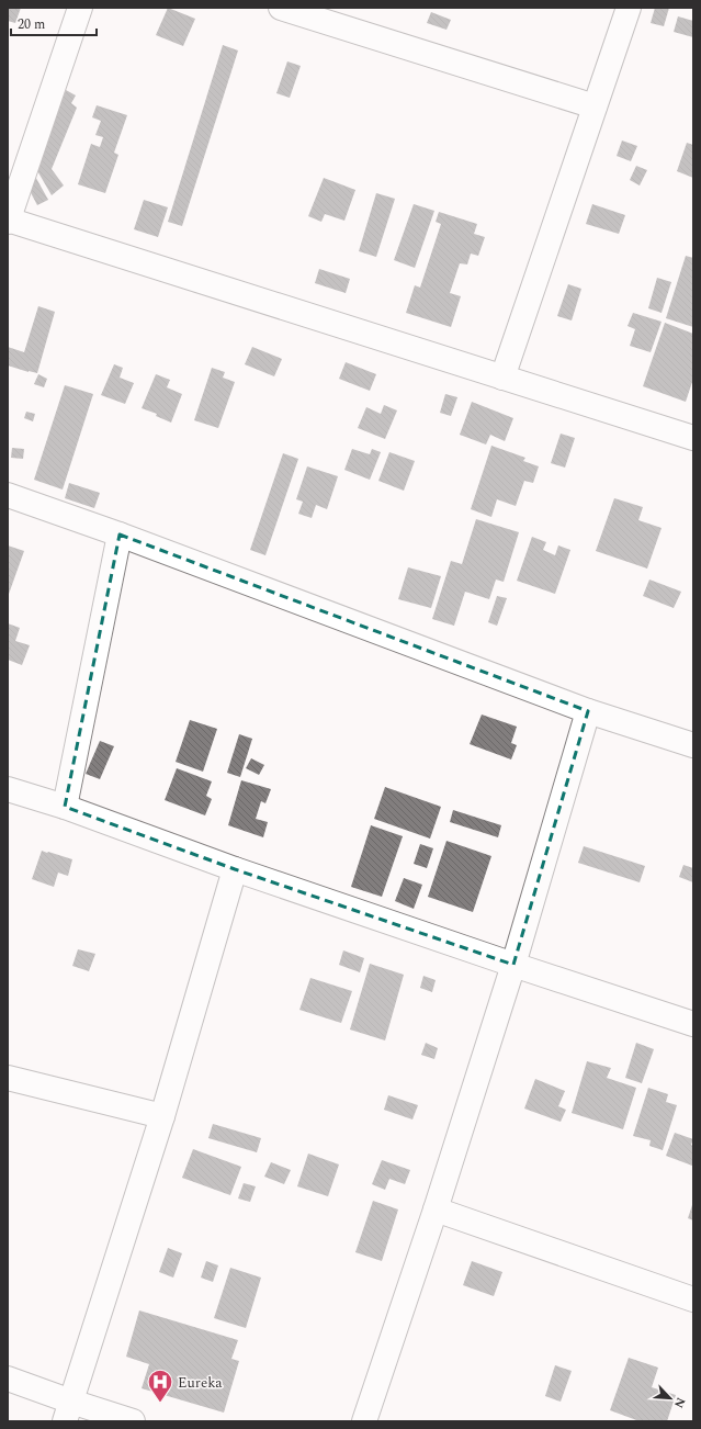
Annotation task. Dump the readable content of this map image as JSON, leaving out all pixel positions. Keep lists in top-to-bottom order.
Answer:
{
  "places": {
    "hospital": ["Eureka"]
  },
  "scale_bar": "20 m",
  "north": "bottom right"
}
